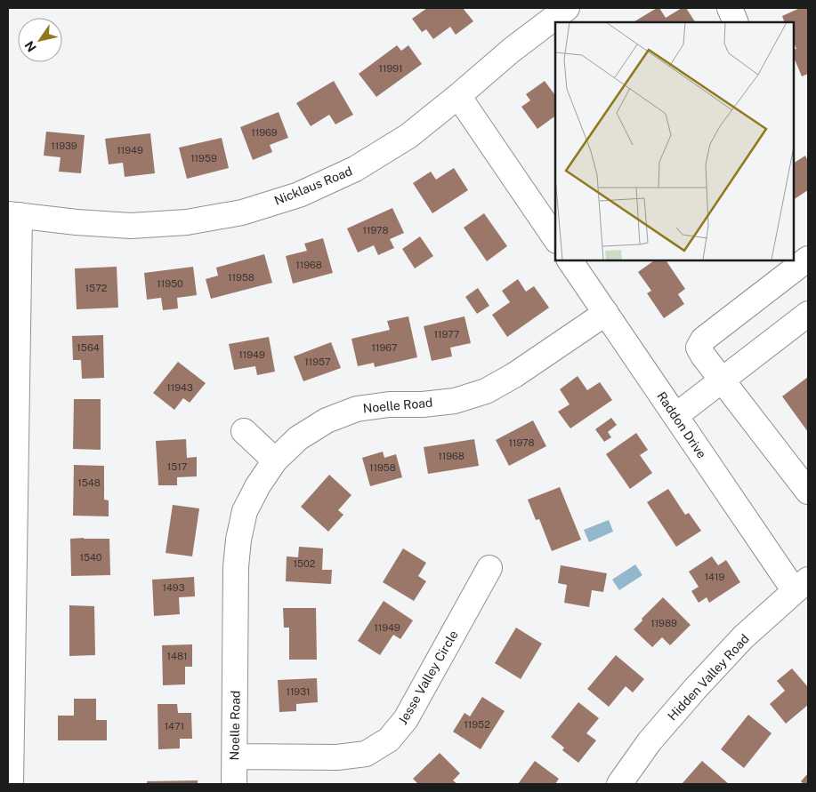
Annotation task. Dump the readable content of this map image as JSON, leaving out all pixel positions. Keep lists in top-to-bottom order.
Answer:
{
  "streets": {
    "street": [
      "Nicklaus Road",
      "Noelle Road",
      "Raddon Drive",
      "Jesse Valley Circle",
      "Hidden Valley Road"
    ]
  },
  "crossings": [
    ["Noelle Road", "Raddon Drive"],
    ["Noelle Road", "Jesse Valley Circle"],
    ["Raddon Drive", "Hidden Valley Road"]
  ],
  "house_numbers": [
    "11991",
    "11969",
    "11939",
    "11949",
    "11959",
    "11978",
    "11968",
    "11958",
    "11950",
    "1572",
    "11977",
    "1564",
    "11967",
    "11949",
    "11957",
    "11943",
    "11978",
    "11968",
    "1517",
    "11958",
    "1548",
    "1540",
    "1502",
    "1419",
    "1493",
    "11989",
    "11949",
    "1481",
    "11931",
    "11952",
    "1471"
  ],
  "north": "bottom left"
}
